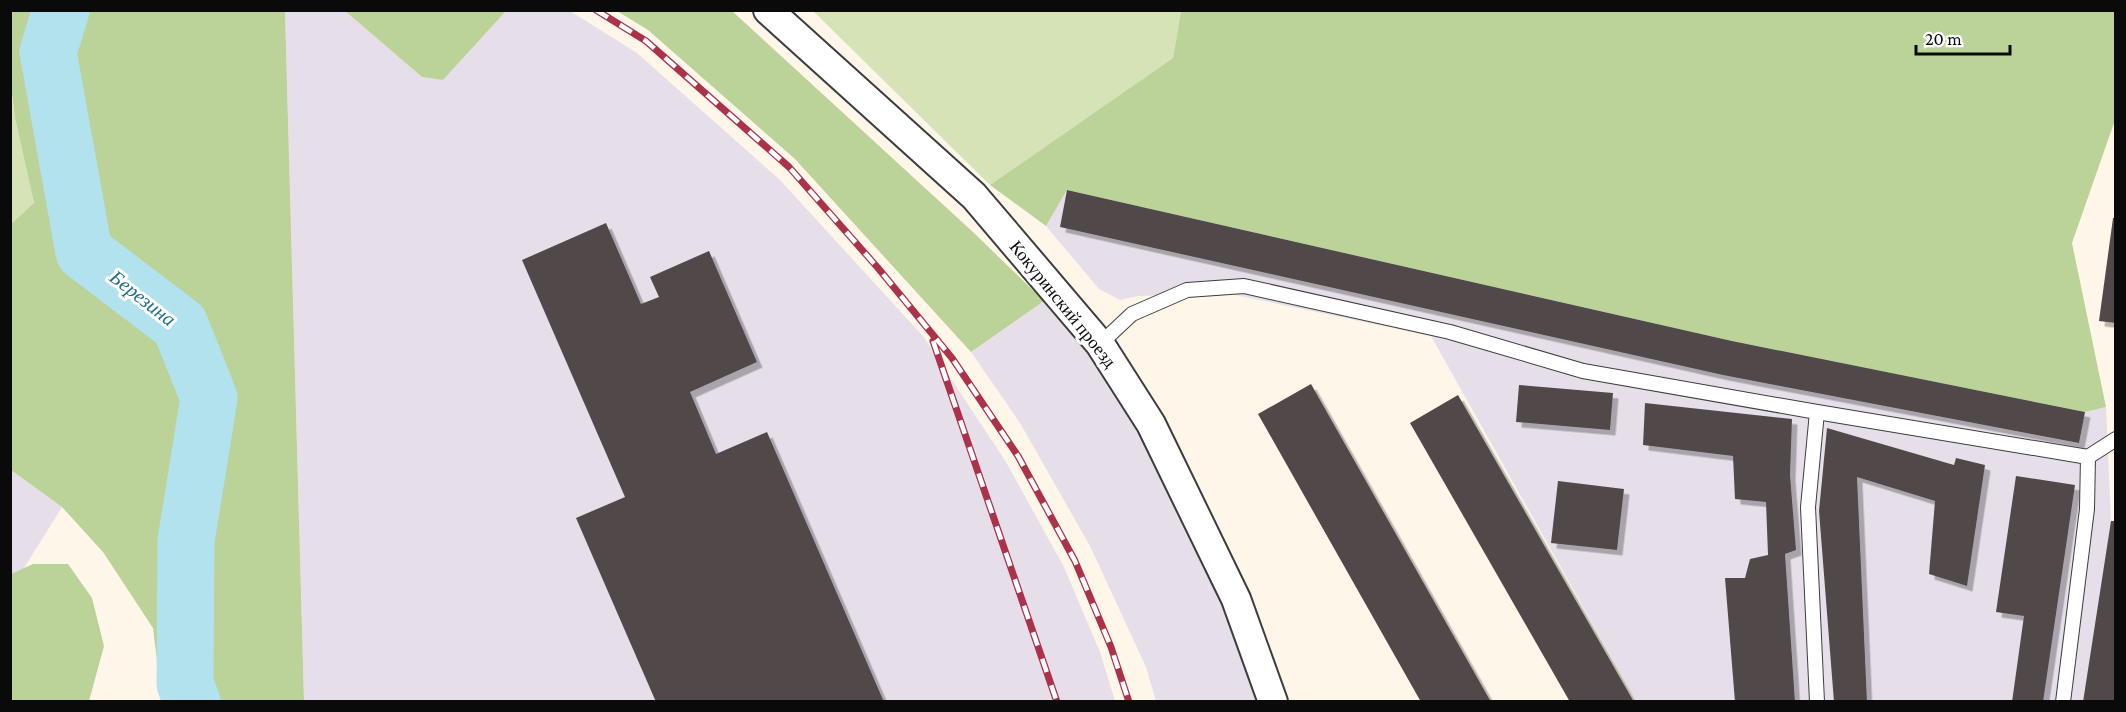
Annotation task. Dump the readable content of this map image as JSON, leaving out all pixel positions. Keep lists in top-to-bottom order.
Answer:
{
  "streets": {
    "street": ["Кокуринский проезд"]
  },
  "water": ["Березина"],
  "scale_bar": "20 m"
}
